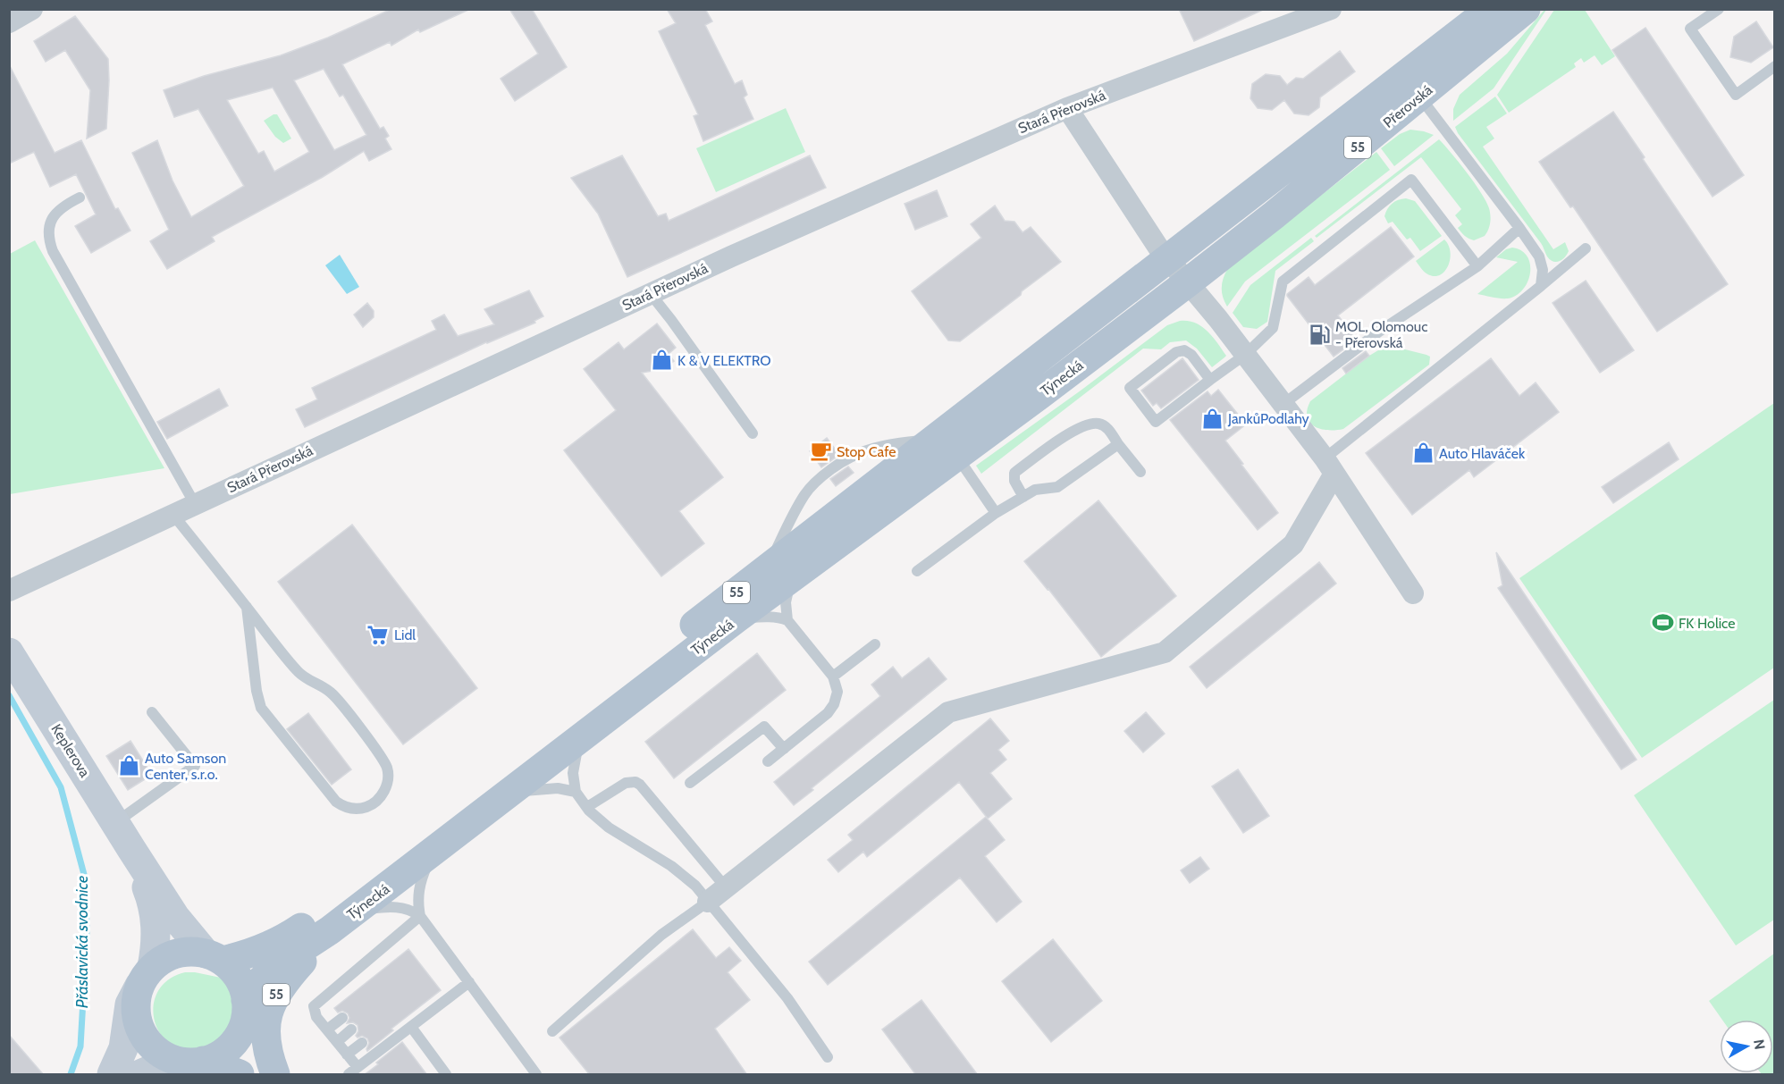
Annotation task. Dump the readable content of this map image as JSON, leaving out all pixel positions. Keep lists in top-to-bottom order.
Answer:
{
  "streets": {
    "main road": [
      "Přerovská",
      "55",
      "Týnecká",
      "Keplerova"
    ],
    "street": ["Stará Přerovská"]
  },
  "crossings": [
    ["Přerovská", "Týnecká"],
    ["55", "Týnecká"],
    ["55", "Keplerova"],
    ["Týnecká", "Keplerova"]
  ],
  "water": ["Přáslavická svodnice"],
  "places": {
    "fuel station": ["MOL, Olomouc - Přerovská"],
    "shop": [
      "K & V ELEKTRO",
      "JankůPodlahy",
      "Auto Hlaváček",
      "Auto Samson Center, s.r.o."
    ],
    "cafe": ["Stop Cafe"],
    "sports": ["FK Holice"],
    "supermarket": ["Lidl"]
  },
  "north": "right"
}
